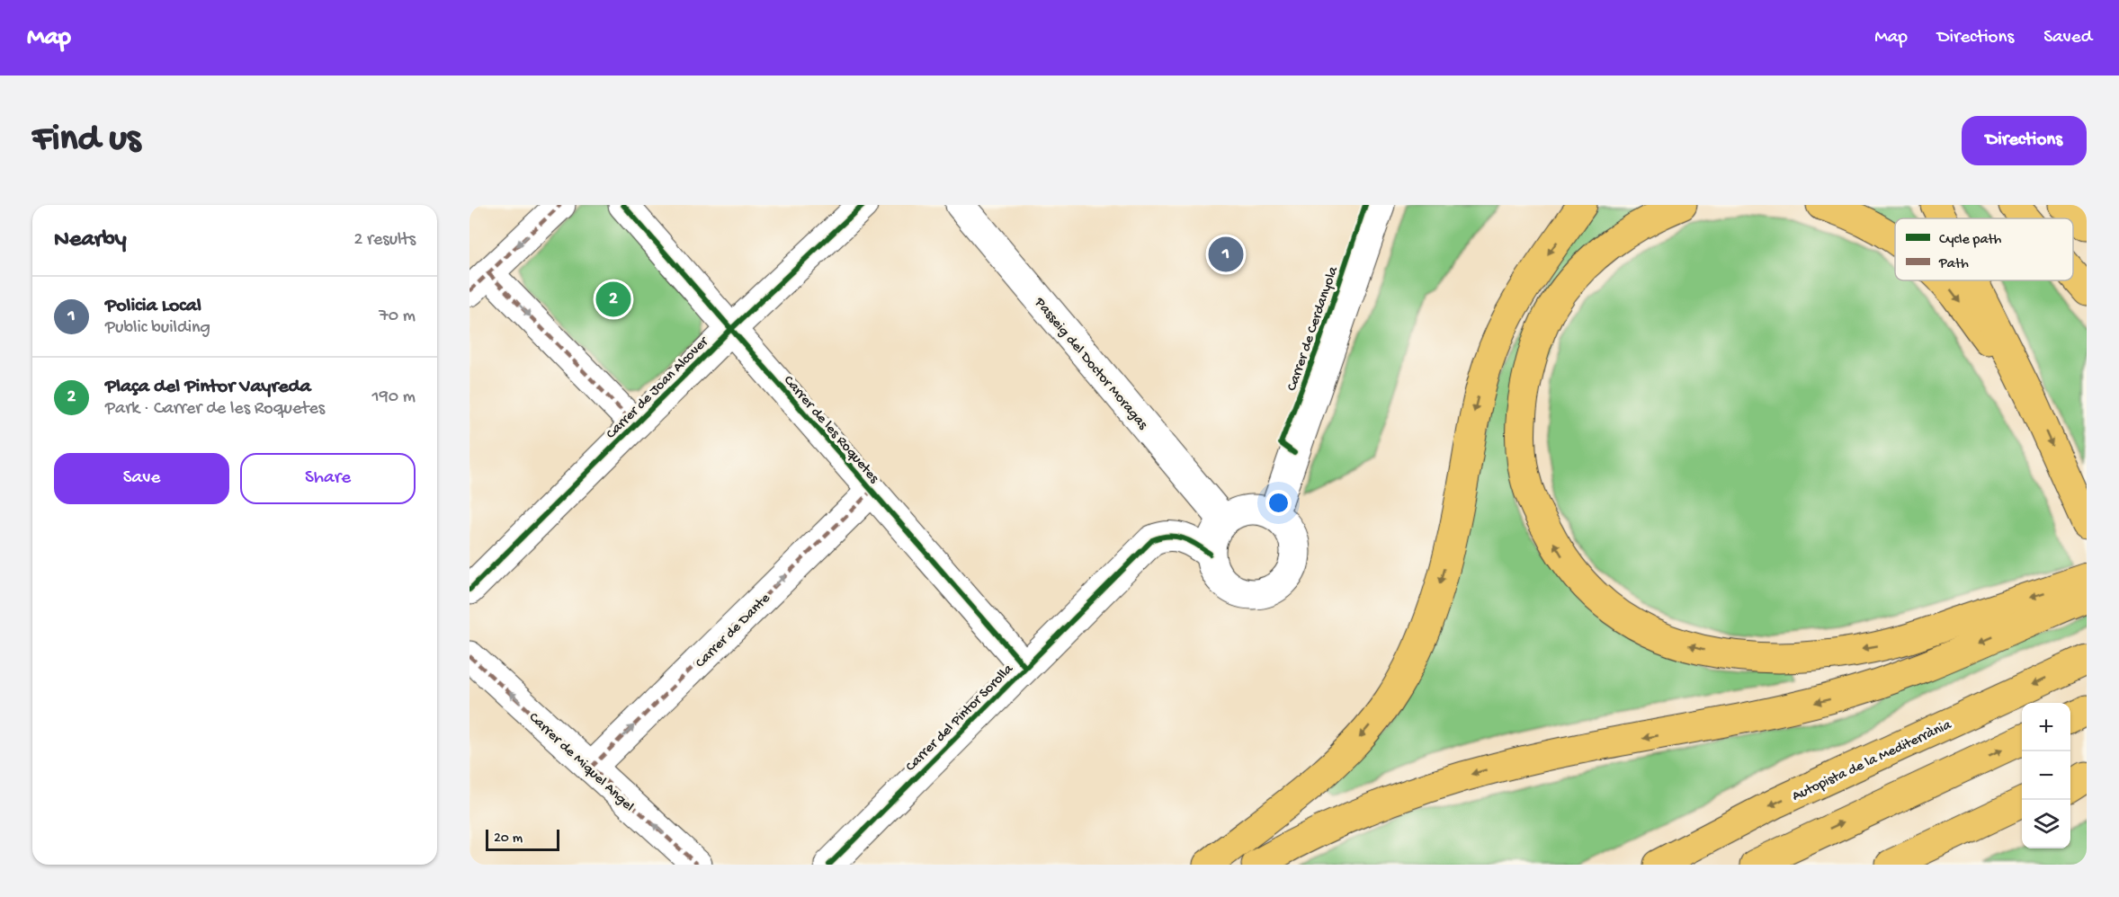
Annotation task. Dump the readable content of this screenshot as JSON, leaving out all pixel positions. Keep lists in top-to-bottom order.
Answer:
{
  "streets": {
    "main road": ["Autopista de la Mediterrània"],
    "street": [
      "Carrer de Cerdanyola",
      "Passeig del Doctor Moragas",
      "Carrer de Joan Alcover",
      "Carrer de les Roquetes",
      "Carrer de Dante",
      "Carrer del Pintor Sorolla",
      "Carrer de Miquel Angel"
    ]
  },
  "crossings": [
    ["Carrer de Cerdanyola", "Passeig del Doctor Moragas"],
    ["Carrer de Cerdanyola", "Carrer del Pintor Sorolla"],
    ["Passeig del Doctor Moragas", "Carrer del Pintor Sorolla"],
    ["Carrer de Joan Alcover", "Carrer de les Roquetes"],
    ["Carrer de les Roquetes", "Carrer de Dante"],
    ["Carrer de les Roquetes", "Carrer del Pintor Sorolla"],
    ["Carrer de Dante", "Carrer de Miquel Angel"]
  ],
  "one_way": ["Carrer de Dante", "Carrer de Miquel Angel"],
  "legend": ["Cycle path", "Path"],
  "scale_bar": "20 m",
  "page": {
    "header": "Map",
    "nav": ["Map", "Directions", "Saved"],
    "buttons": [
      "Directions",
      ["Save", "Share"]
    ],
    "title": "Find us",
    "heading": ["Nearby", "2 results"],
    "pins": ["1", "2"],
    "list": [
      {
        "mark": "1",
        "name": "Policia Local",
        "note": "Public building",
        "value": "70 m"
      },
      {
        "mark": "2",
        "name": "Plaça del Pintor Vayreda",
        "note": "Park · Carrer de les Roquetes",
        "value": "190 m"
      }
    ],
    "map_buttons": ["+", "−"],
    "scale": "20 m"
  }
}
